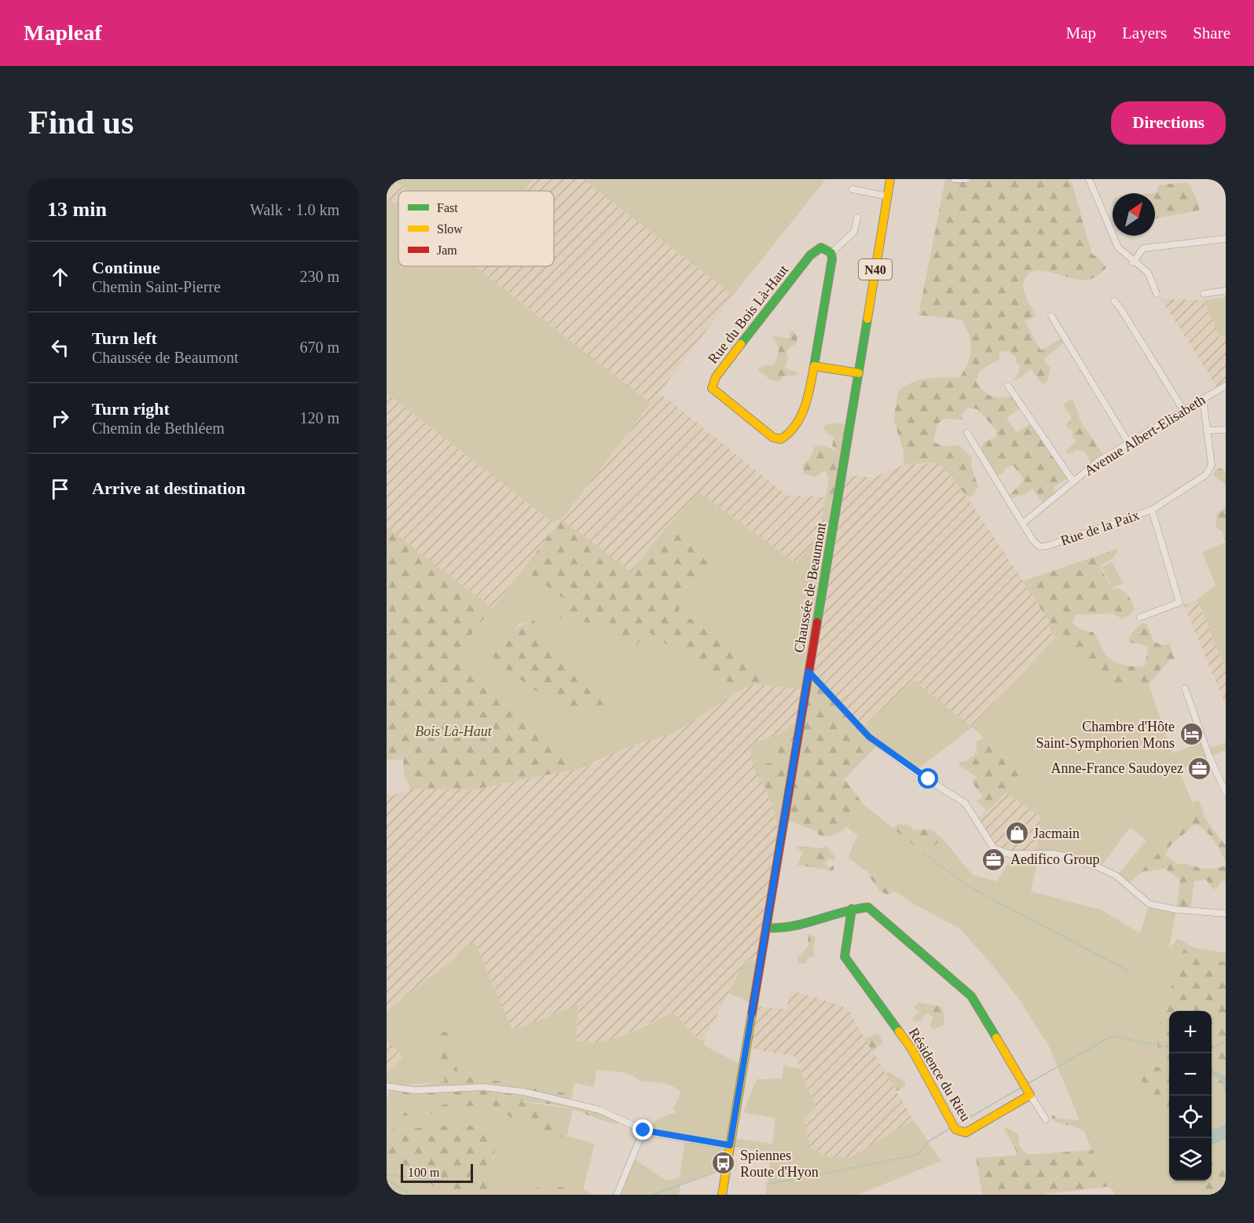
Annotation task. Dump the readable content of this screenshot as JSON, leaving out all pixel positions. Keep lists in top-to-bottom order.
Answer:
{
  "streets": {
    "street": [
      "N40",
      "Rue du Bois Là-Haut",
      "Avenue Albert-Elisabeth",
      "Rue de la Paix",
      "Chaussée de Beaumont",
      "Résidence du Rieu"
    ]
  },
  "crossings": [
    ["Avenue Albert-Elisabeth", "Rue de la Paix"]
  ],
  "parks": ["Bois Là-Haut"],
  "places": {
    "hotel": ["Chambre d'Hôte Saint-Symphorien Mons"],
    "office": ["Anne-France Saudoyez", "Aedifico Group"],
    "shop": ["Jacmain"],
    "bus stop": ["Spiennes Route d'Hyon"]
  },
  "legend": ["Fast", "Slow", "Jam"],
  "scale_bar": "100 m",
  "north": "top right",
  "page": {
    "header": "Mapleaf",
    "nav": ["Map", "Layers", "Share"],
    "buttons": "Directions",
    "title": "Find us",
    "heading": ["13 min", "Walk · 1.0 km"],
    "list": [
      ["Continue", "Chemin Saint-Pierre", "230 m"],
      ["Turn left", "Chaussée de Beaumont", "670 m"],
      ["Turn right", "Chemin de Bethléem", "120 m"],
      "Arrive at destination"
    ],
    "map_buttons": ["+", "−"],
    "scale": "100 m"
  }
}
